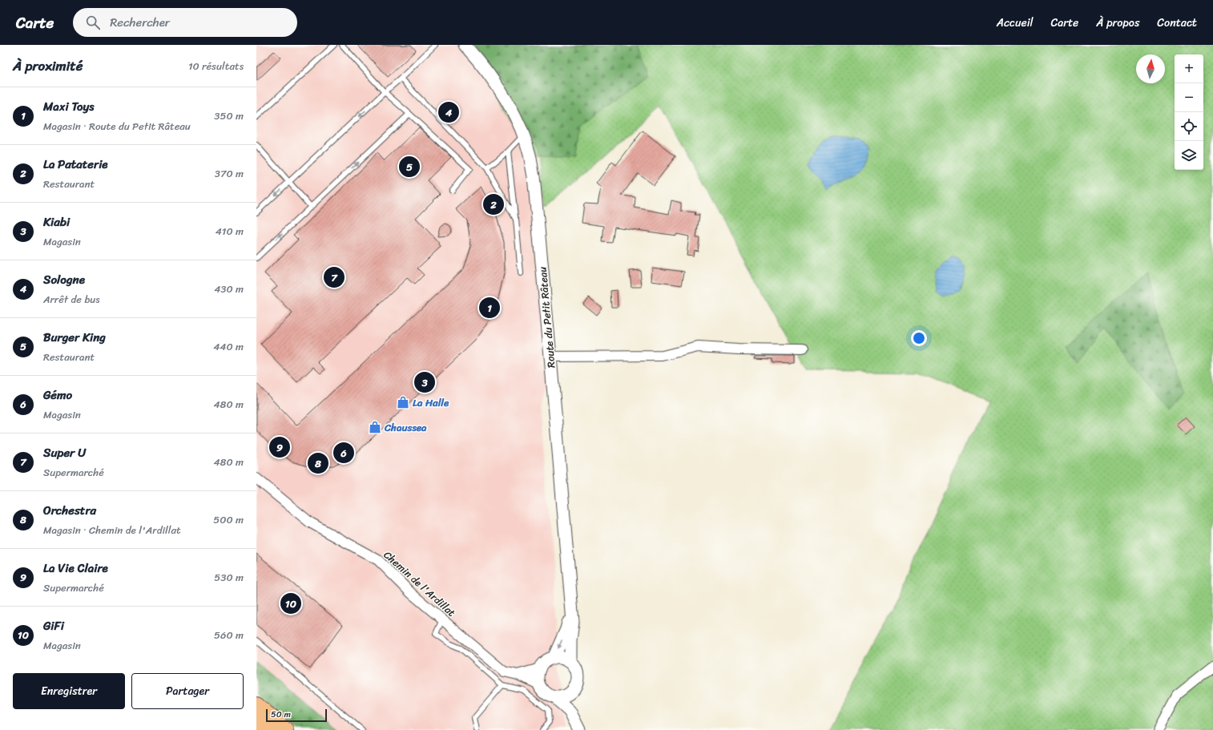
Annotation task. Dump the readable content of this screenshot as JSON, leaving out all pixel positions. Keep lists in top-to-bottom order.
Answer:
{
  "streets": {
    "street": ["Route du Petit Râteau", "Chemin de l'Ardillat"]
  },
  "crossings": [
    ["Route du Petit Râteau", "Chemin de l'Ardillat"]
  ],
  "places": {
    "shop": ["La Halle", "Chaussea"]
  },
  "scale_bar": "50 m",
  "north": "top",
  "page": {
    "header": "Carte",
    "search": "Rechercher",
    "nav": [
      "Accueil",
      "Carte",
      "À propos",
      "Contact"
    ],
    "heading": ["À proximité", "10 résultats"],
    "map_buttons": ["+", "−"],
    "list": [
      {
        "mark": "1",
        "name": "Maxi Toys",
        "note": "Magasin · Route du Petit Râteau",
        "value": "350 m"
      },
      {
        "mark": "2",
        "name": "La Pataterie",
        "note": "Restaurant",
        "value": "370 m"
      },
      {
        "mark": "3",
        "name": "Kiabi",
        "note": "Magasin",
        "value": "410 m"
      },
      {
        "mark": "4",
        "name": "Sologne",
        "note": "Arrêt de bus",
        "value": "430 m"
      },
      {
        "mark": "5",
        "name": "Burger King",
        "note": "Restaurant",
        "value": "440 m"
      },
      {
        "mark": "6",
        "name": "Gémo",
        "note": "Magasin",
        "value": "480 m"
      },
      {
        "mark": "7",
        "name": "Super U",
        "note": "Supermarché",
        "value": "480 m"
      },
      {
        "mark": "8",
        "name": "Orchestra",
        "note": "Magasin · Chemin de l'Ardillat",
        "value": "500 m"
      },
      {
        "mark": "9",
        "name": "La Vie Claire",
        "note": "Supermarché",
        "value": "530 m"
      },
      {
        "mark": "10",
        "name": "GiFi",
        "note": "Magasin",
        "value": "560 m"
      }
    ],
    "pins": [
      "4",
      "5",
      "2",
      "7",
      "1",
      "3",
      "9",
      "6",
      "8",
      "10"
    ],
    "buttons": ["Enregistrer", "Partager"],
    "scale": "50 m"
  }
}
